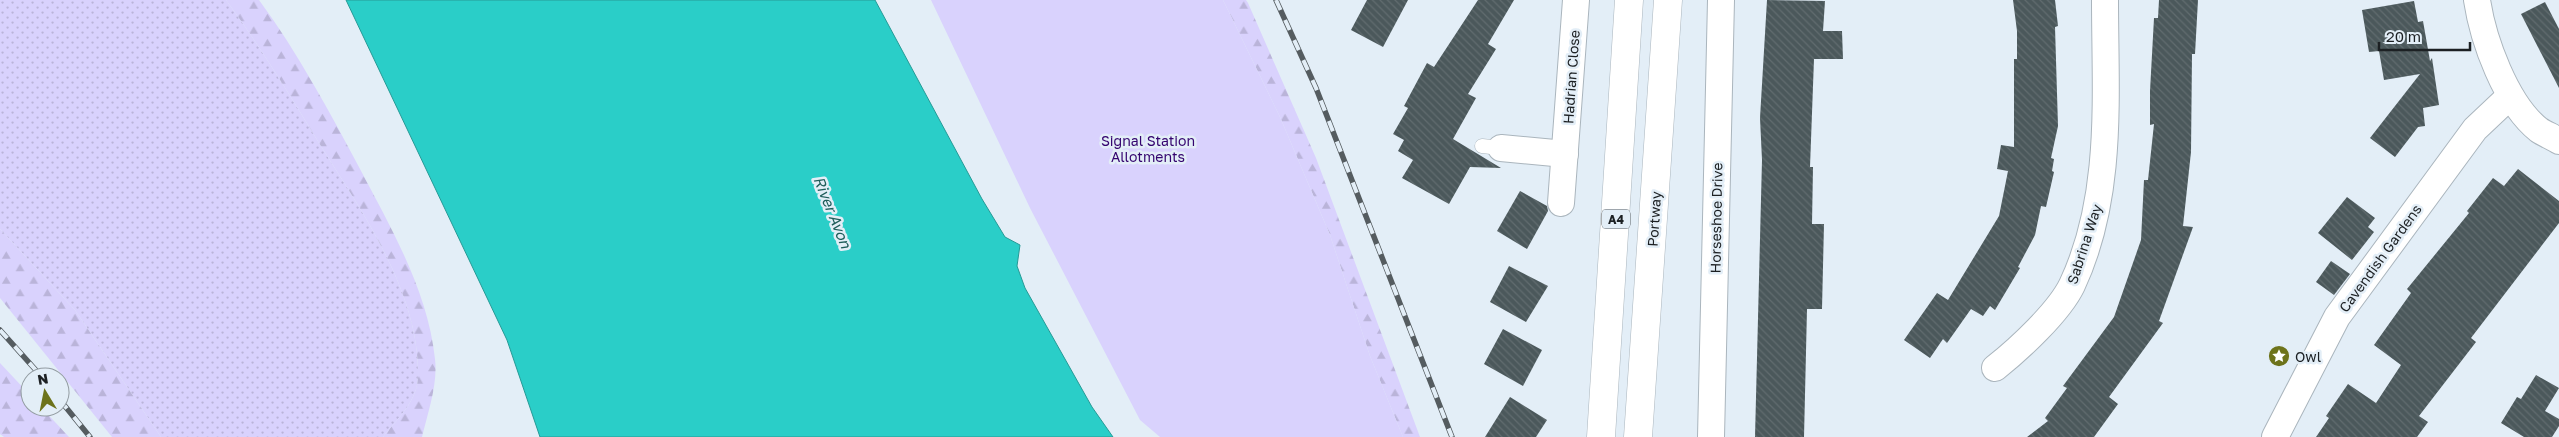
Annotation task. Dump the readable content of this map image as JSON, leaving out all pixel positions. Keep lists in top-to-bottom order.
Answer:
{
  "streets": {
    "highway": ["A4", "Portway"],
    "street": [
      "Hadrian Close",
      "Horseshoe Drive",
      "Sabrina Way",
      "Cavendish Gardens"
    ]
  },
  "water": ["River Avon"],
  "parks": ["Signal Station Allotments"],
  "places": {
    "place": ["Owl"]
  },
  "scale_bar": "20 m",
  "north": "top"
}
